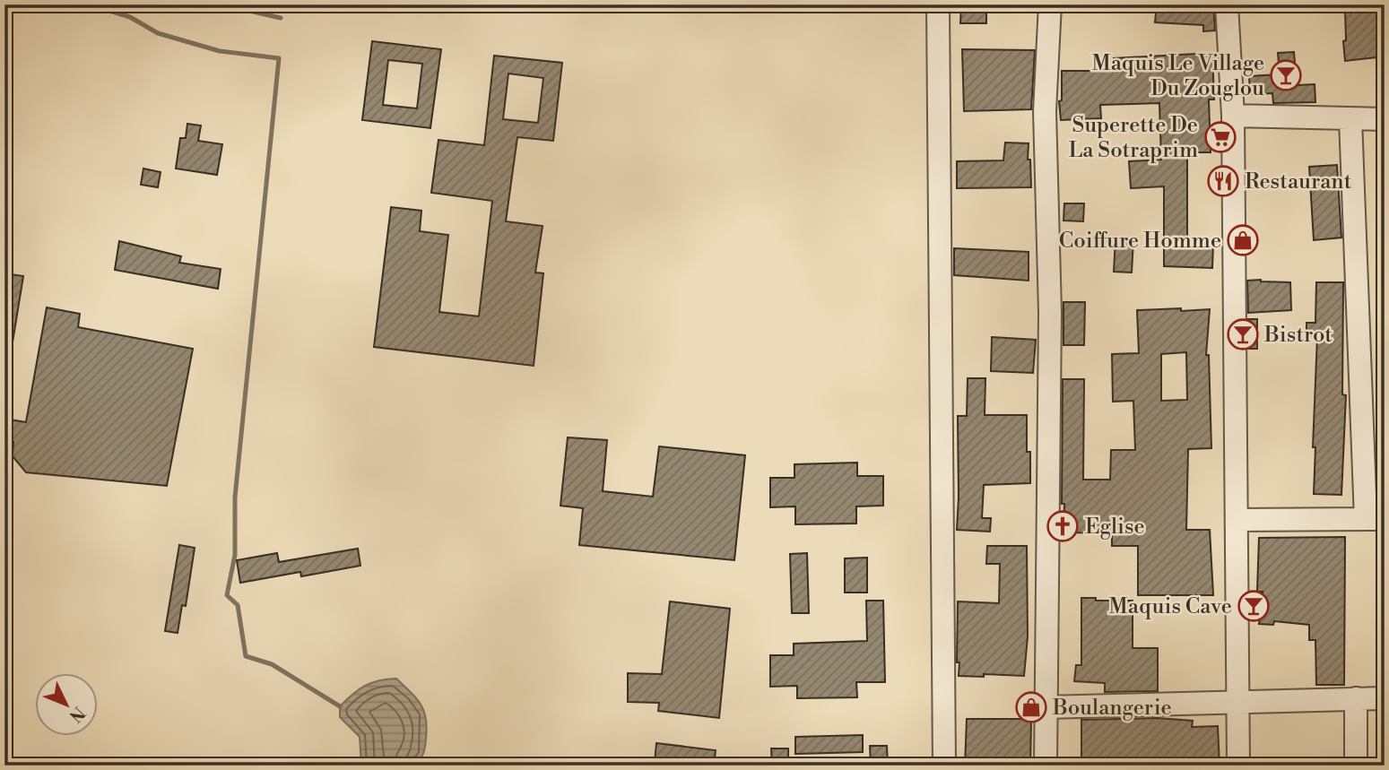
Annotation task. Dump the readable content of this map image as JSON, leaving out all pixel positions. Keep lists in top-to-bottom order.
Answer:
{
  "places": {
    "bar": ["Maquis Le Village Du Zouglou", "Bistrot", "Maquis Cave"],
    "supermarket": ["Superette De La Sotraprim"],
    "restaurant": ["Restaurant"],
    "shop": ["Coiffure Homme", "Boulangerie"],
    "church": ["Eglise"]
  },
  "north": "bottom right"
}
